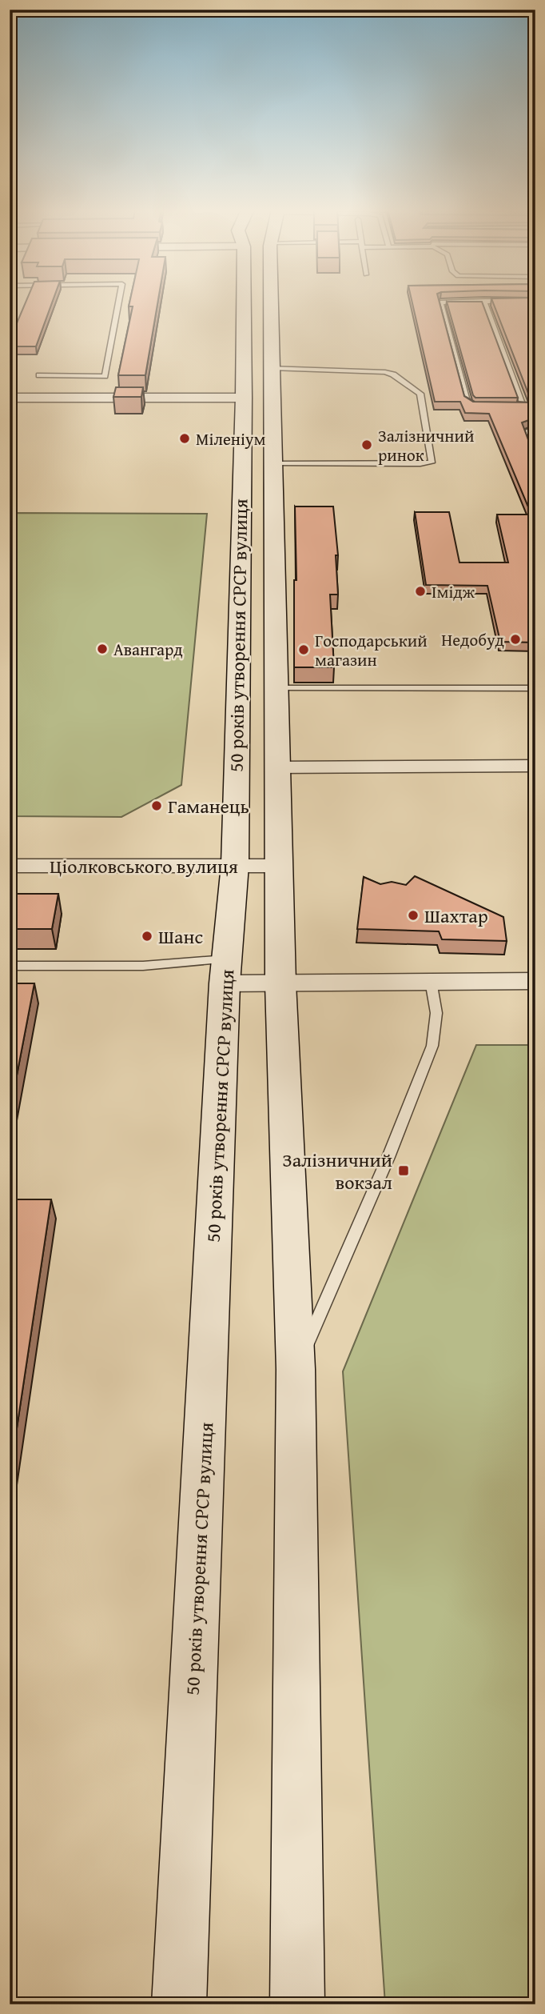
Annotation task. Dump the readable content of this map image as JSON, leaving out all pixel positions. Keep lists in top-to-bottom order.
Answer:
{
  "streets": {
    "main road": ["50 років утворення СРСР вулиця"],
    "street": ["Ціолковського вулиця"]
  },
  "crossings": [
    ["50 років утворення СРСР вулиця", "Ціолковського вулиця"]
  ],
  "places": {
    "other": [
      "Міленіум",
      "Залізничний ринок",
      "Імідж",
      "Недобуд",
      "Авангард",
      "Господарський магазин",
      "Гаманець",
      "Шахтар",
      "Шанс"
    ],
    "transit": ["Залізничний вокзал"]
  }
}
